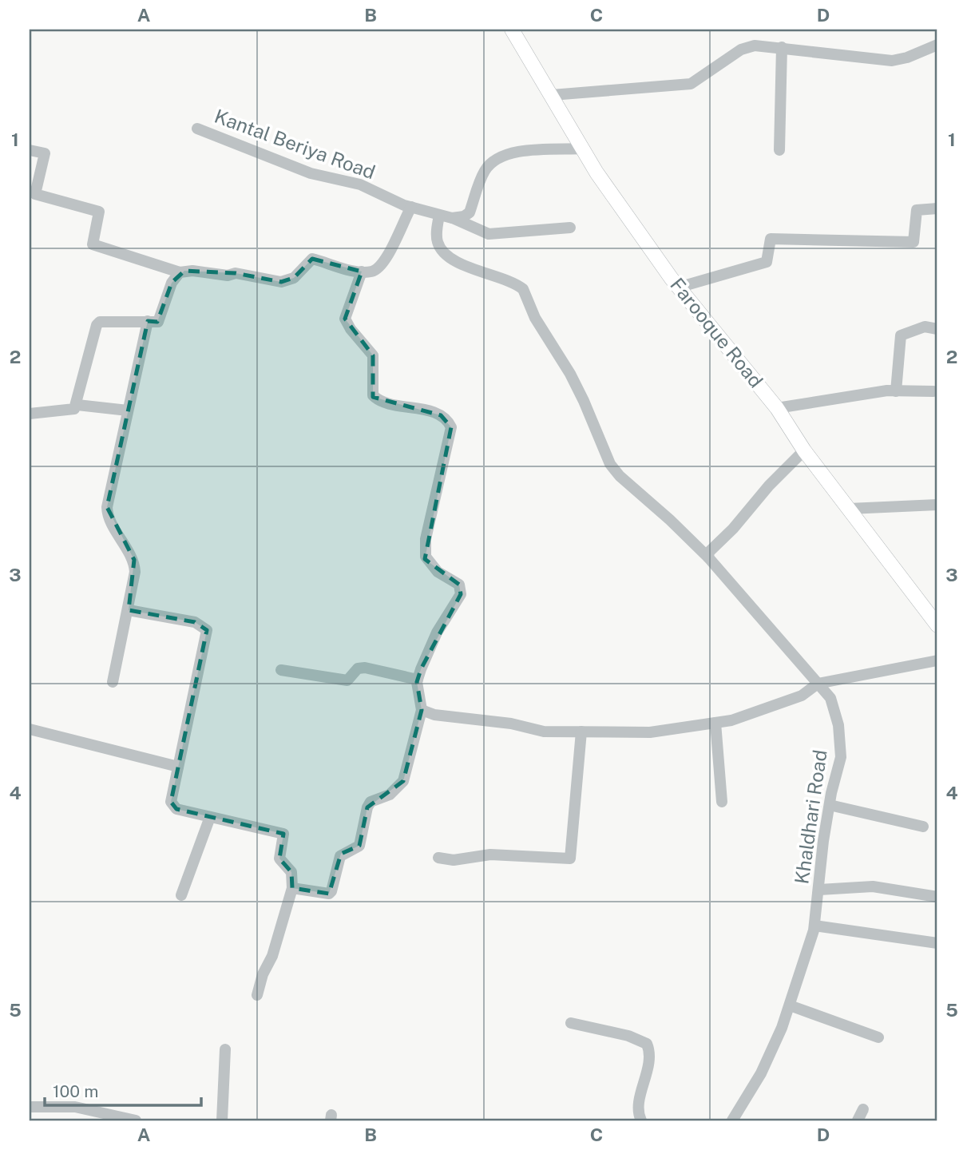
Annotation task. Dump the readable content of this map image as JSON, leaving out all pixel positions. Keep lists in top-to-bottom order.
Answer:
{
  "streets": {
    "main road": ["Farooque Road"],
    "street": ["Kantal Beriya Road", "Khaldhari Road"]
  },
  "crossings": [
    ["Kantal Beriya Road", "Khaldhari Road"]
  ],
  "scale_bar": "100 m",
  "grid": {
    "columns": [
      "A",
      "B",
      "C",
      "D"
    ],
    "rows": [
      "1",
      "2",
      "3",
      "4",
      "5"
    ]
  }
}
